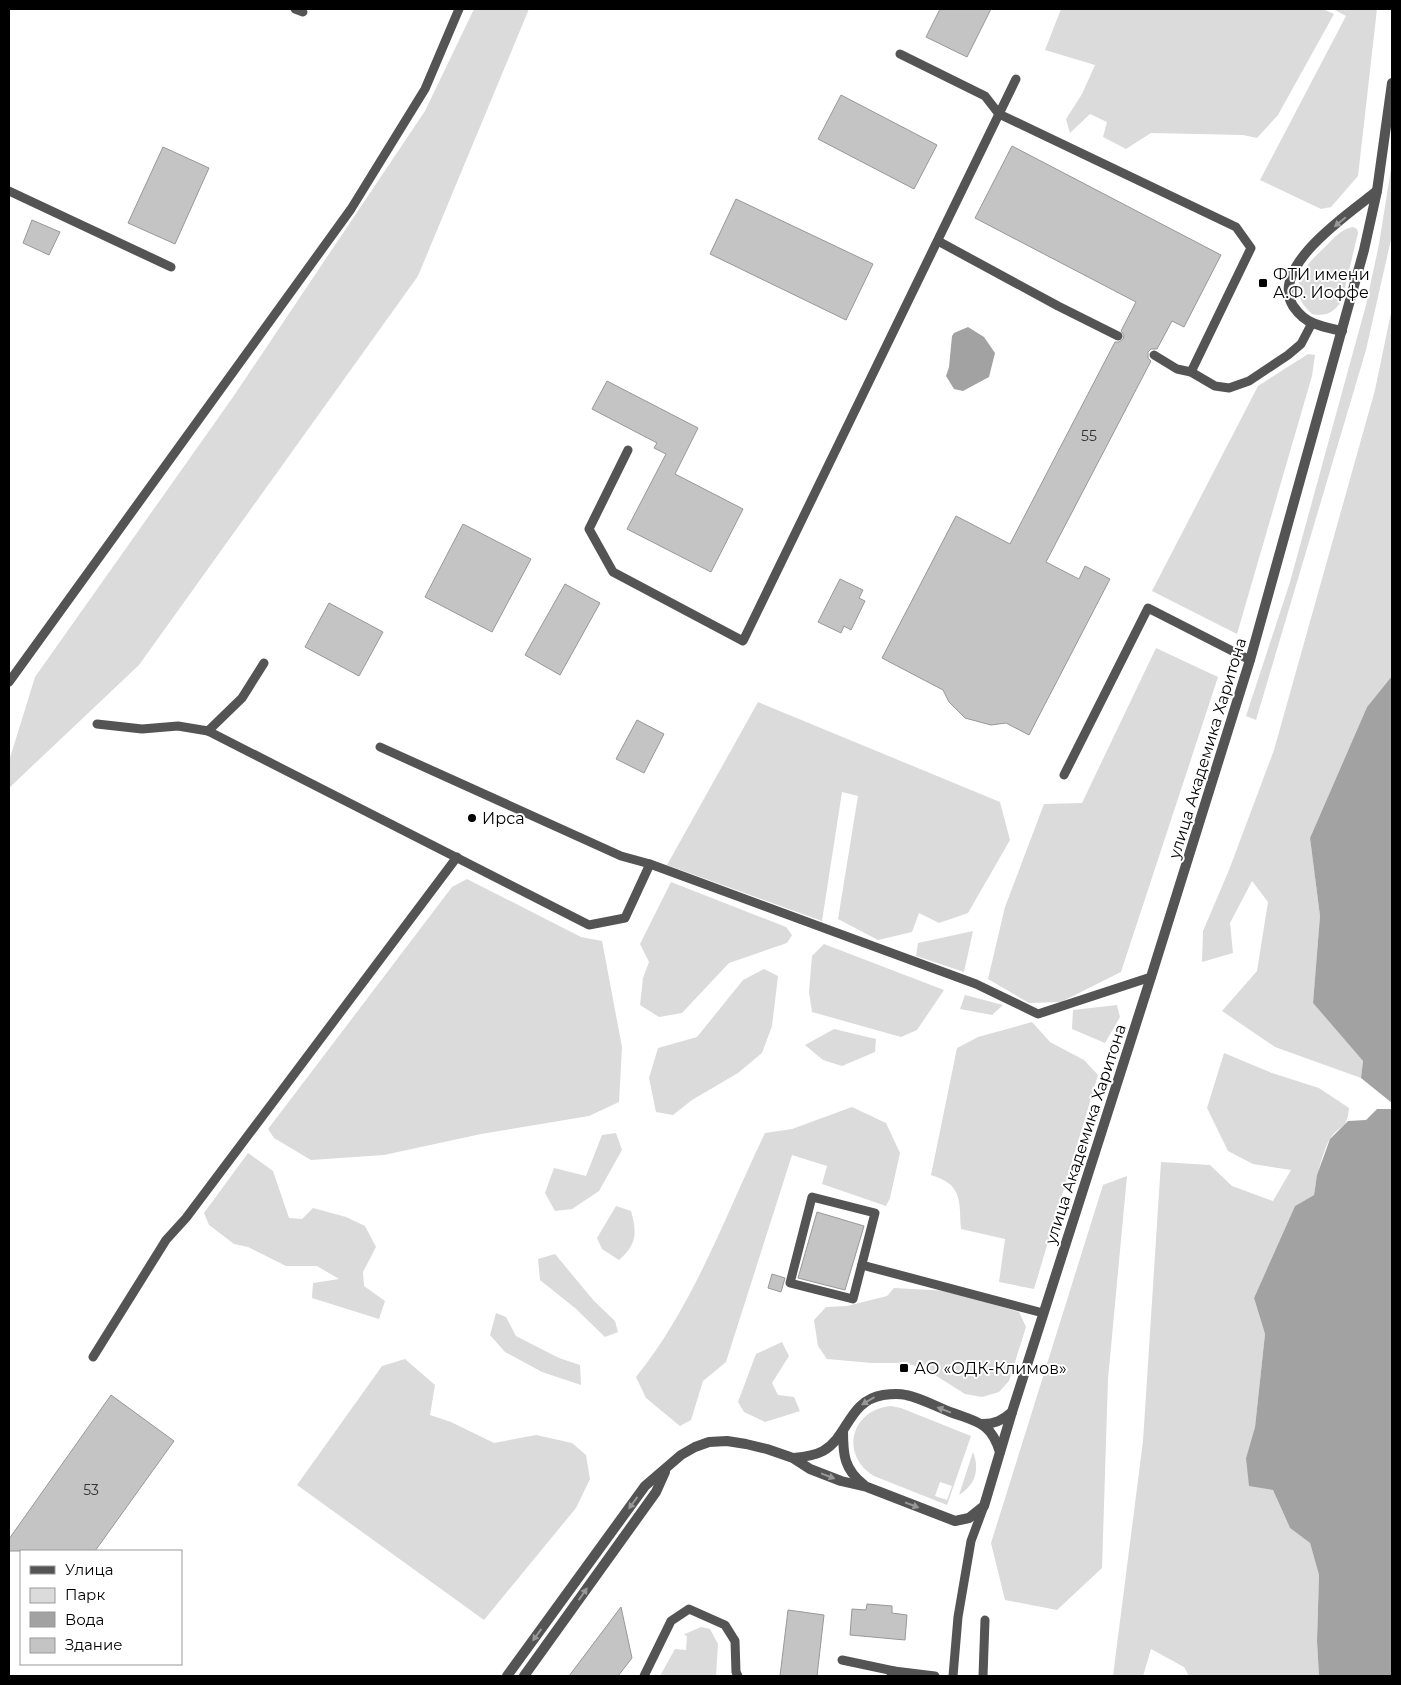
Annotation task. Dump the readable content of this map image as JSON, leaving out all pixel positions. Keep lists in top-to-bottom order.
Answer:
{
  "streets": {
    "street": ["улица Академика Харитона"]
  },
  "places": {
    "transit": ["ФТИ имени А.Ф. Иоффе", "АО «ОДК-Климов»"],
    "other": ["Ирса"]
  },
  "house_numbers": ["55", "53"],
  "legend": [
    "Улица",
    "Парк",
    "Вода",
    "Здание"
  ]
}
